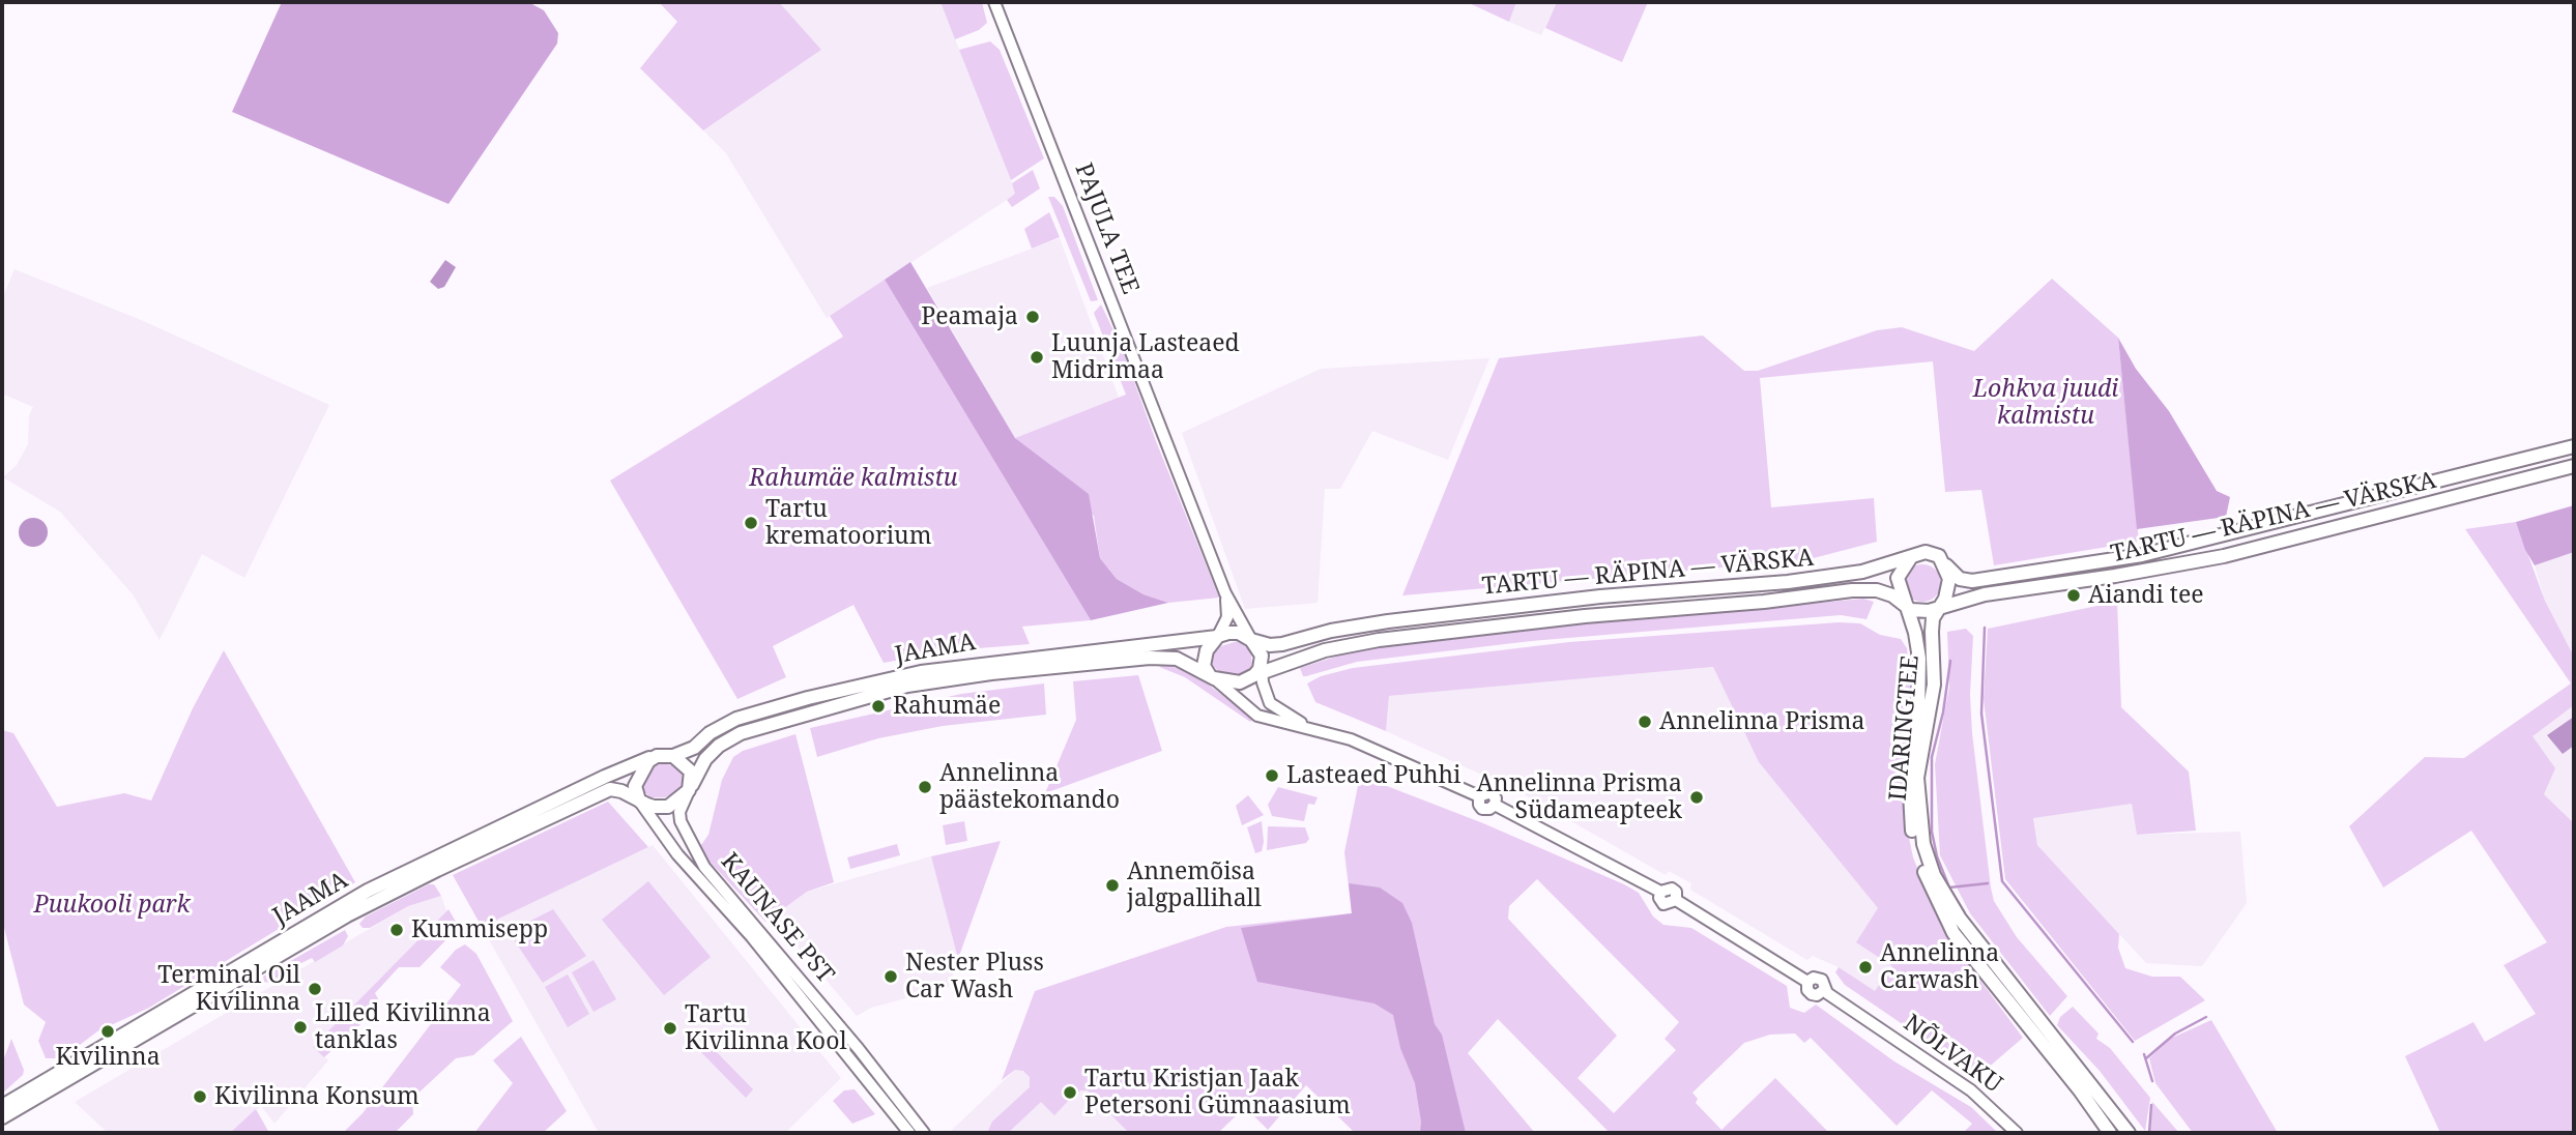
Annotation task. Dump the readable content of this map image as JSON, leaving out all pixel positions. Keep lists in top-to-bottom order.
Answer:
{
  "streets": {
    "main road": ["TARTU — RÄPINA — VÄRSKA", "JAAMA", "IDARINGTEE"],
    "street": ["PAJULA TEE", "KAUNASE PST", "NÕLVAKU"]
  },
  "crossings": [
    ["PAJULA TEE", "TARTU — RÄPINA — VÄRSKA"],
    ["PAJULA TEE", "JAAMA"],
    ["PAJULA TEE", "NÕLVAKU"],
    ["TARTU — RÄPINA — VÄRSKA", "JAAMA"],
    ["TARTU — RÄPINA — VÄRSKA", "IDARINGTEE"],
    ["TARTU — RÄPINA — VÄRSKA", "NÕLVAKU"],
    ["JAAMA", "KAUNASE PST"],
    ["JAAMA", "NÕLVAKU"]
  ],
  "parks": ["Lohkva juudi kalmistu", "Rahumäe kalmistu", "Puukooli park"],
  "places": [
    "Peamaja",
    "Luunja Lasteaed Midrimaa",
    "Tartu krematoorium",
    "Aiandi tee",
    "Rahumäe",
    "Annelinna Prisma",
    "Lasteaed Puhhi",
    "Annelinna päästekomando",
    "Annelinna Prisma Südameapteek",
    "Annemõisa jalgpallihall",
    "Kummisepp",
    "Annelinna Carwash",
    "Nester Pluss Car Wash",
    "Terminal Oil Kivilinna",
    "Lilled Kivilinna tanklas",
    "Tartu Kivilinna Kool",
    "Kivilinna",
    "Tartu Kristjan Jaak Petersoni Gümnaasium",
    "Kivilinna Konsum"
  ]
}
